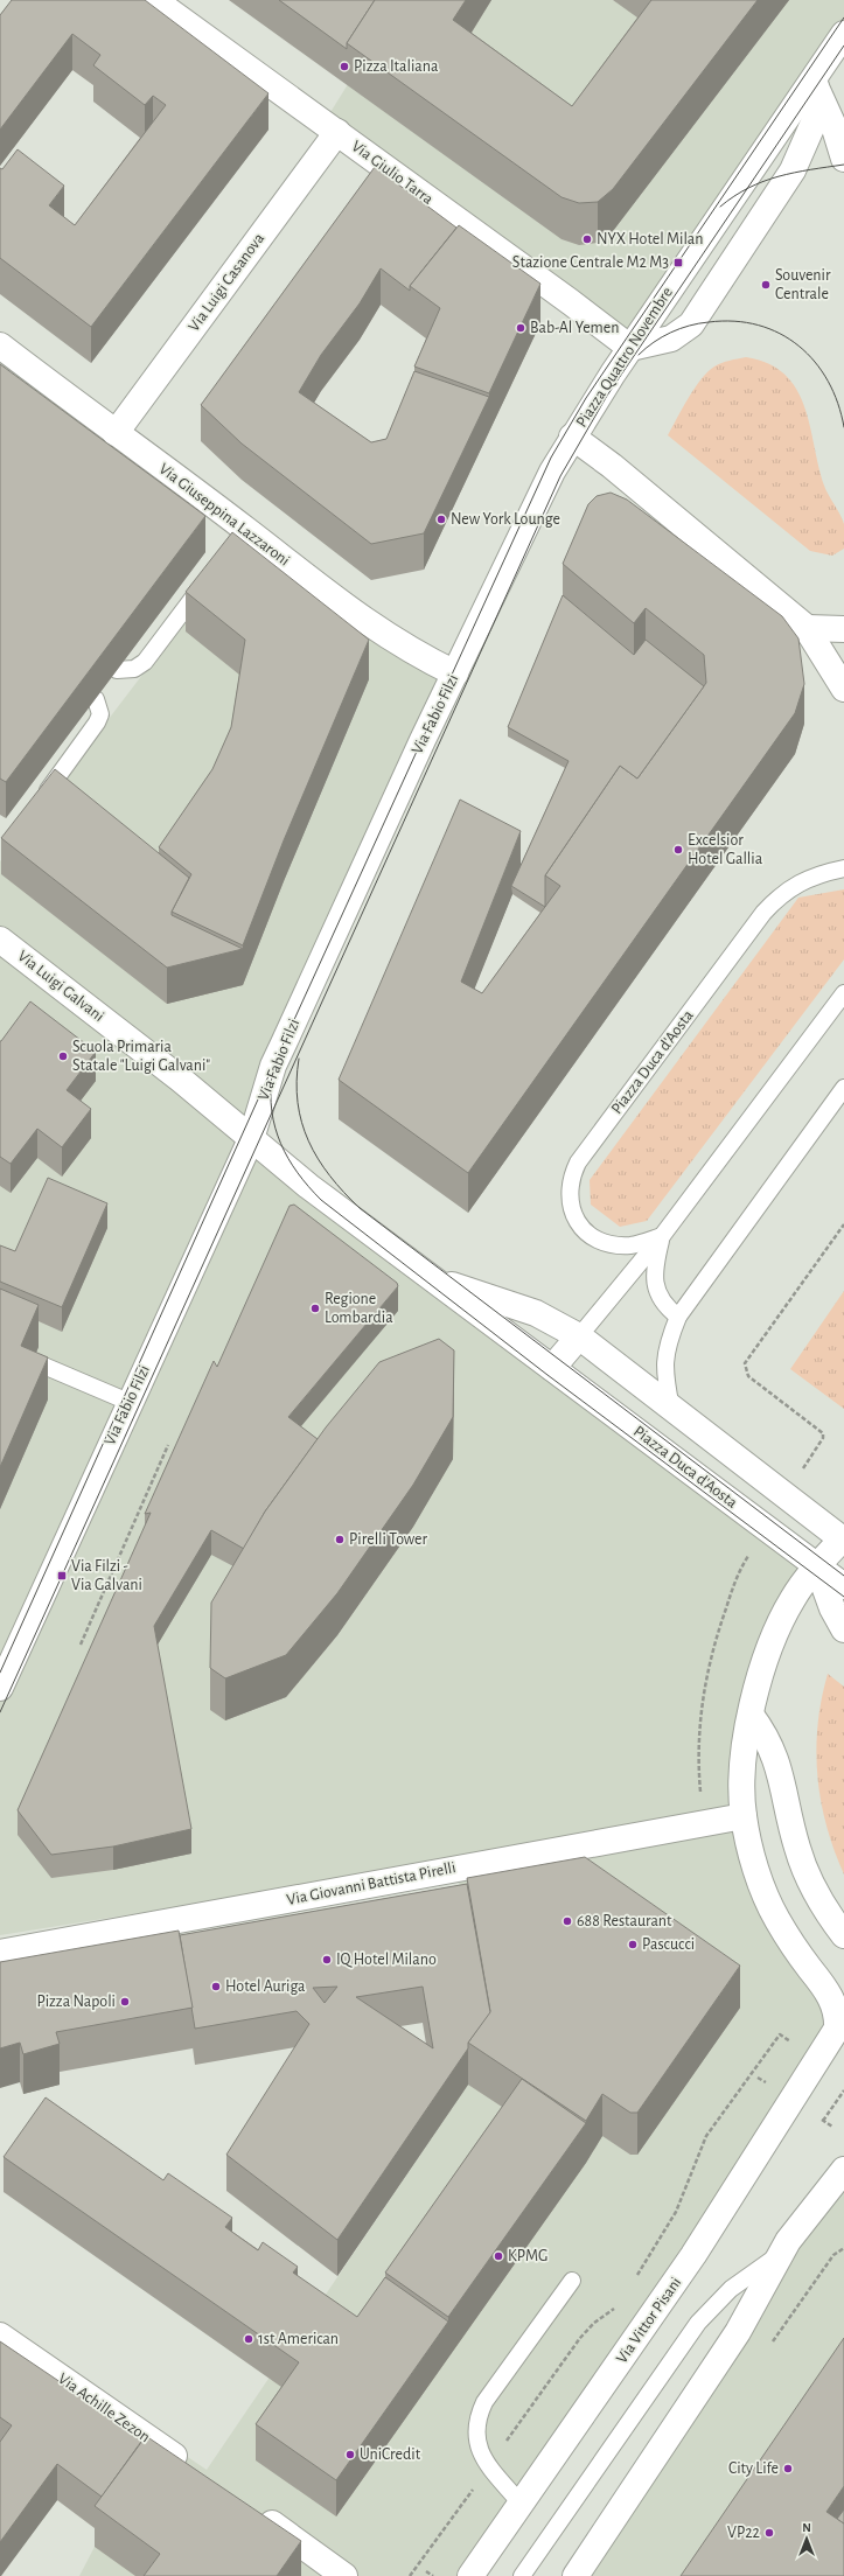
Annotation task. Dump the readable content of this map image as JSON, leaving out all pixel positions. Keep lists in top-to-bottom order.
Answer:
{
  "streets": {
    "street": [
      "Via Giulio Tarra",
      "Via Luigi Casanova",
      "Piazza Quattro Novembre",
      "Via Giuseppina Lazzaroni",
      "Via Fabio Filzi",
      "Via Luigi Galvani",
      "Piazza Duca d'Aosta",
      "Via Giovanni Battista Pirelli",
      "Via Vittor Pisani",
      "Via Achille Zezon"
    ]
  },
  "crossings": [
    ["Via Giulio Tarra", "Via Luigi Casanova"],
    ["Via Giulio Tarra", "Piazza Quattro Novembre"],
    ["Via Luigi Casanova", "Via Giuseppina Lazzaroni"],
    ["Piazza Quattro Novembre", "Via Fabio Filzi"],
    ["Via Giuseppina Lazzaroni", "Via Fabio Filzi"],
    ["Via Fabio Filzi", "Via Luigi Galvani"],
    ["Via Fabio Filzi", "Piazza Duca d'Aosta"],
    ["Via Luigi Galvani", "Piazza Duca d'Aosta"],
    ["Piazza Duca d'Aosta", "Via Giovanni Battista Pirelli"],
    ["Piazza Duca d'Aosta", "Via Vittor Pisani"]
  ],
  "places": {
    "other": [
      "Pizza Italiana",
      "NYX Hotel Milan",
      "Souvenir Centrale",
      "Bab-Al Yemen",
      "New York Lounge",
      "Excelsior Hotel Gallia",
      "Scuola Primaria Statale \"Luigi Galvani\"",
      "Regione Lombardia",
      "Pirelli Tower",
      "688 Restaurant",
      "Pascucci",
      "IQ Hotel Milano",
      "Hotel Auriga",
      "Pizza Napoli",
      "KPMG",
      "1st American",
      "UniCredit",
      "City Life",
      "VP22"
    ],
    "transit": ["Stazione Centrale M2 M3", "Via Filzi - Via Galvani"]
  },
  "north": "top"
}
